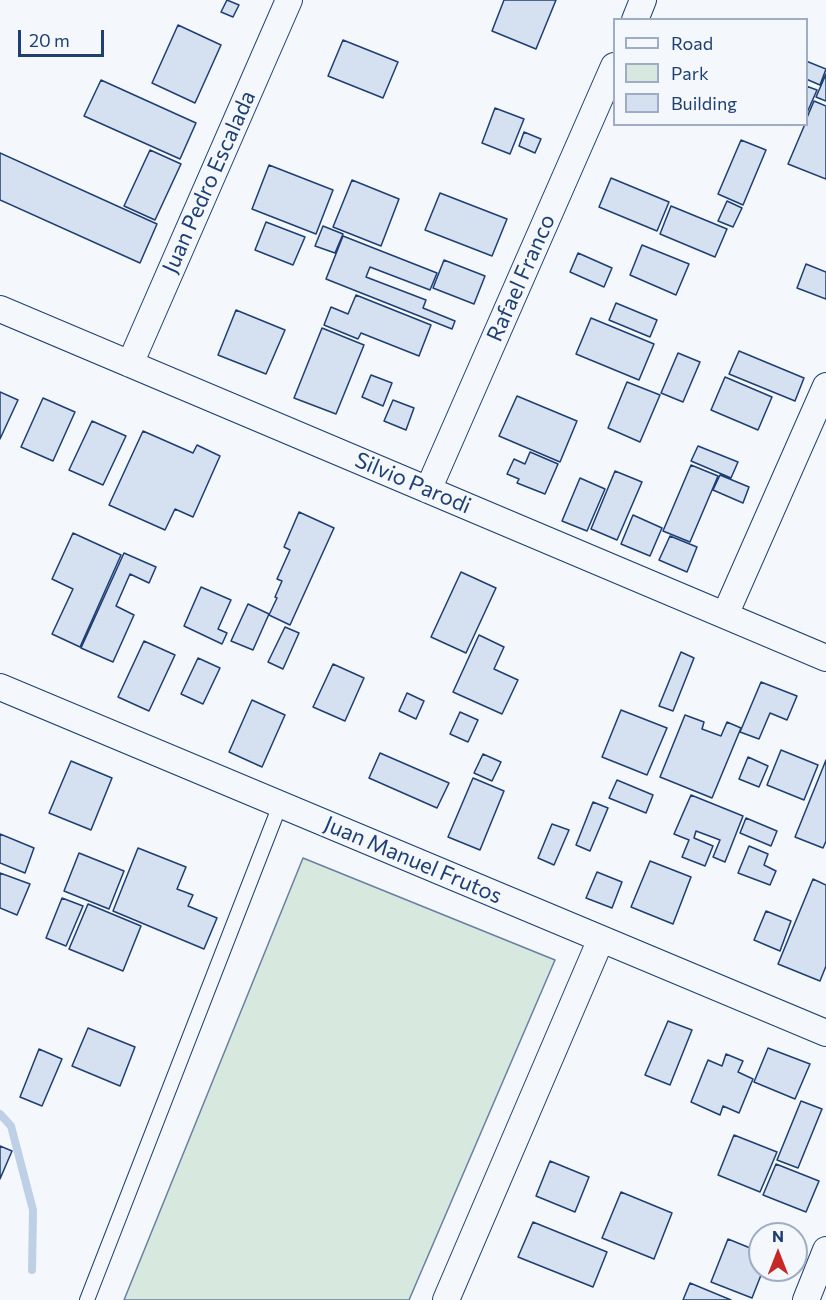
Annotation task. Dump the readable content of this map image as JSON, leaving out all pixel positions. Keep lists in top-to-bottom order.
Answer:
{
  "streets": {
    "street": [
      "Juan Pedro Escalada",
      "Rafael Franco",
      "Silvio Parodi",
      "Juan Manuel Frutos"
    ]
  },
  "crossings": [
    ["Juan Pedro Escalada", "Silvio Parodi"],
    ["Rafael Franco", "Silvio Parodi"]
  ],
  "legend": ["Road", "Park", "Building"],
  "scale_bar": "20 m",
  "north": "top"
}
